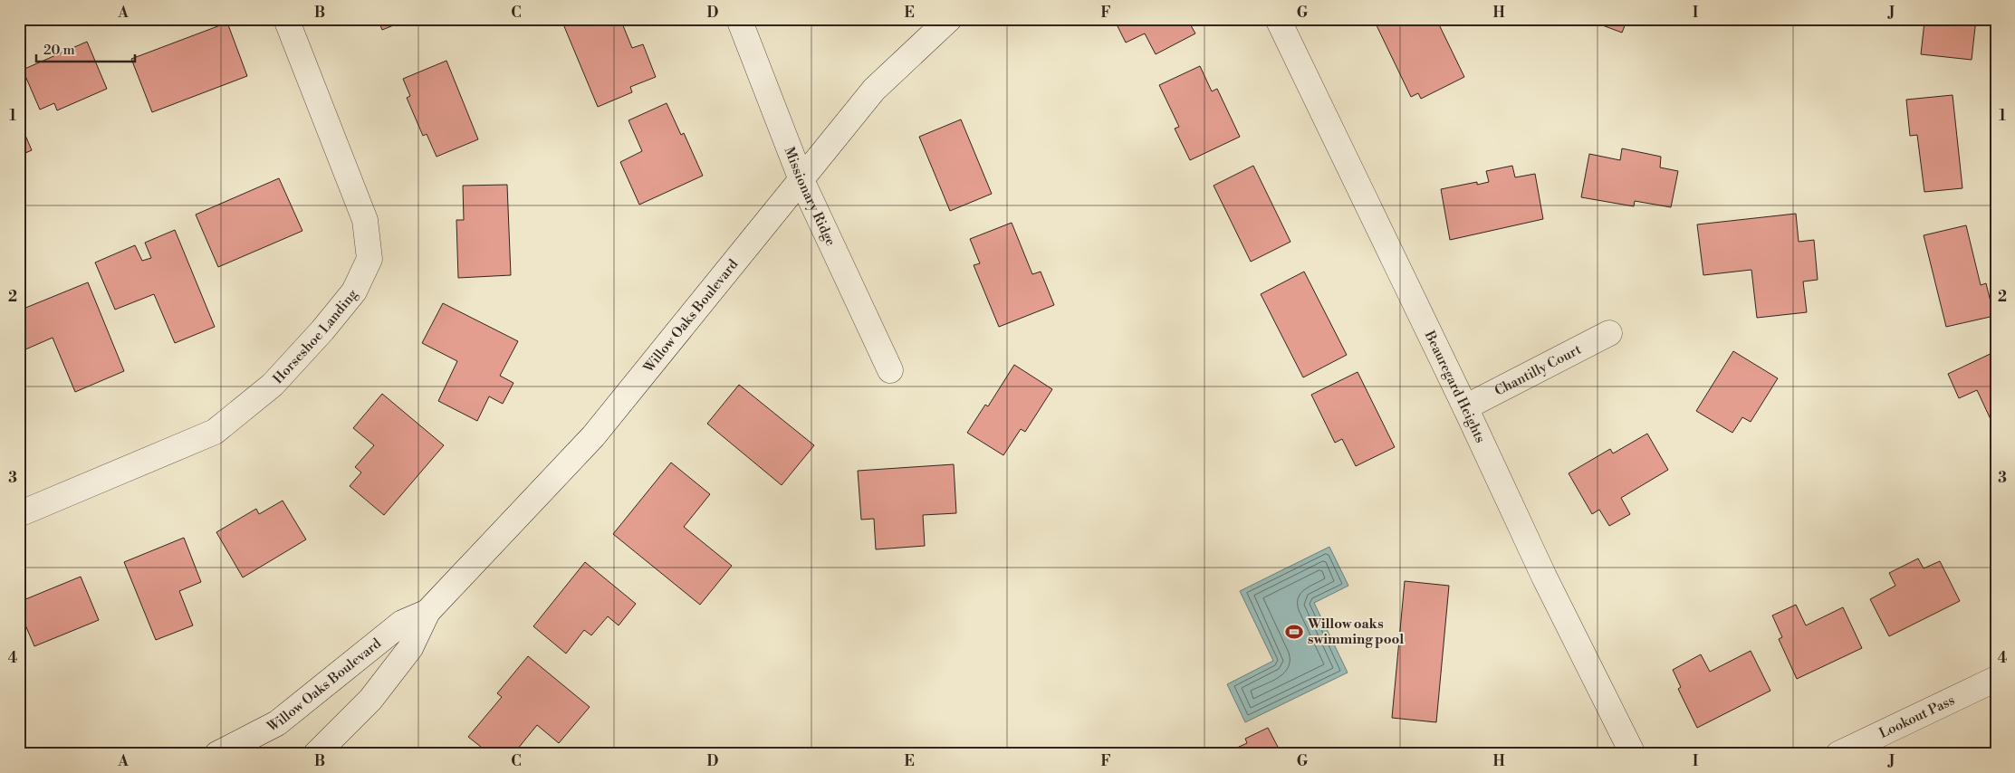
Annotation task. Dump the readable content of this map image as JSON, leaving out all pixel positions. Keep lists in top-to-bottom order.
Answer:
{
  "streets": {
    "street": [
      "Missionary Ridge",
      "Willow Oaks Boulevard",
      "Horseshoe Landing",
      "Chantilly Court",
      "Beauregard Heights",
      "Lookout Pass"
    ]
  },
  "crossings": [
    ["Missionary Ridge", "Willow Oaks Boulevard"],
    ["Chantilly Court", "Beauregard Heights"]
  ],
  "places": {
    "sports": ["Willow oaks swimming pool"]
  },
  "scale_bar": "20 m",
  "grid": {
    "columns": [
      "A",
      "B",
      "C",
      "D",
      "E",
      "F",
      "G",
      "H",
      "I",
      "J"
    ],
    "rows": [
      "1",
      "2",
      "3",
      "4"
    ]
  }
}
